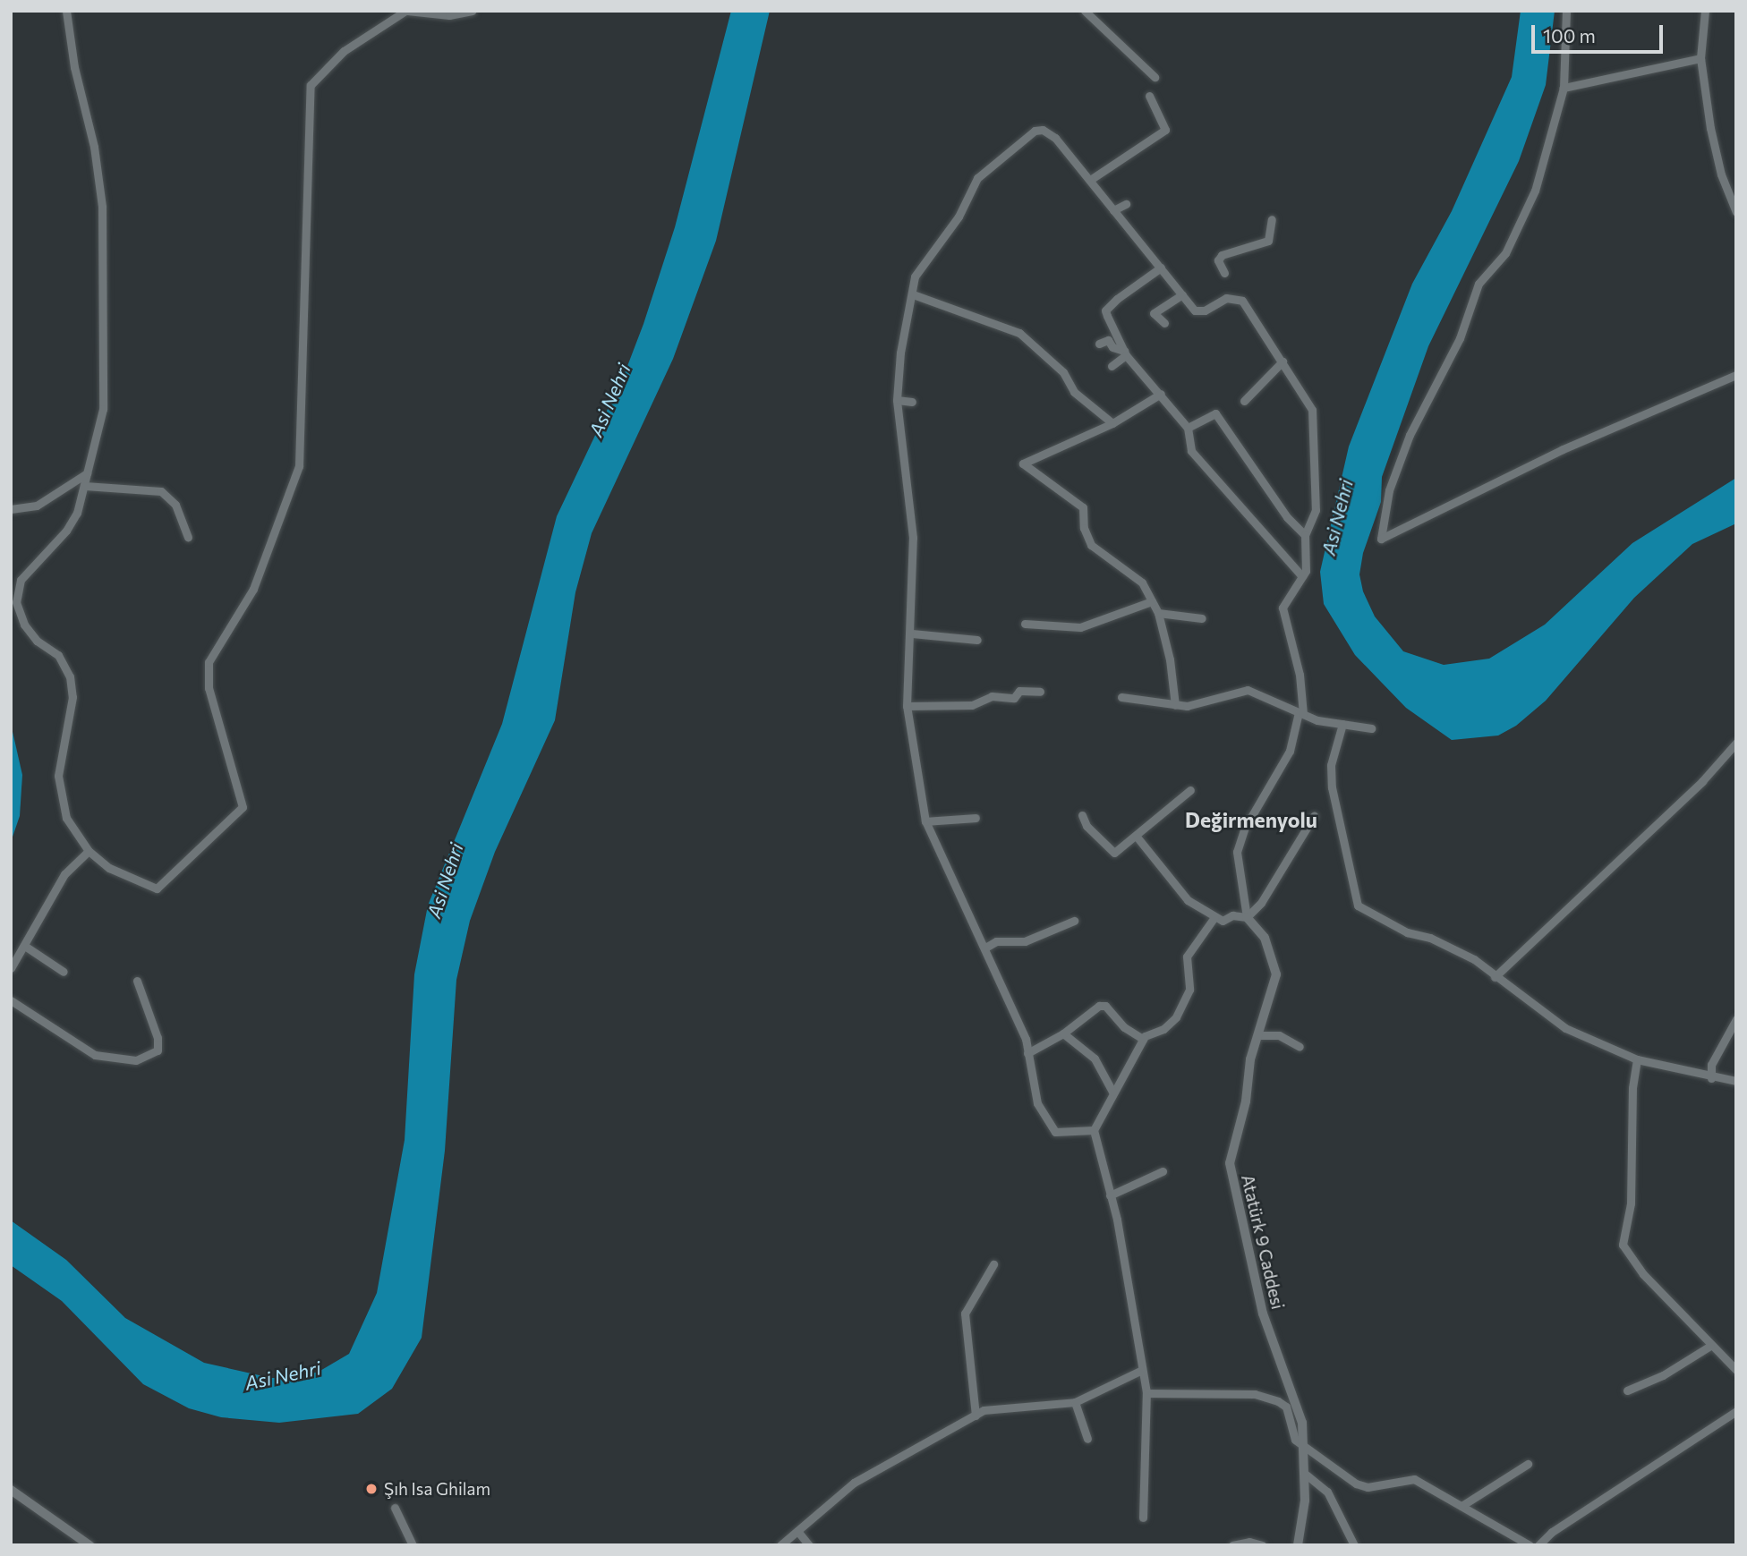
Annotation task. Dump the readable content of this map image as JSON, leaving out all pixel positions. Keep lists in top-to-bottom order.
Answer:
{
  "streets": {
    "street": ["Atatürk 9 Caddesi"]
  },
  "districts": ["Değirmenyolu"],
  "water": ["Asi Nehri"],
  "places": ["Şıh Isa Ghilam"],
  "scale_bar": "100 m"
}
